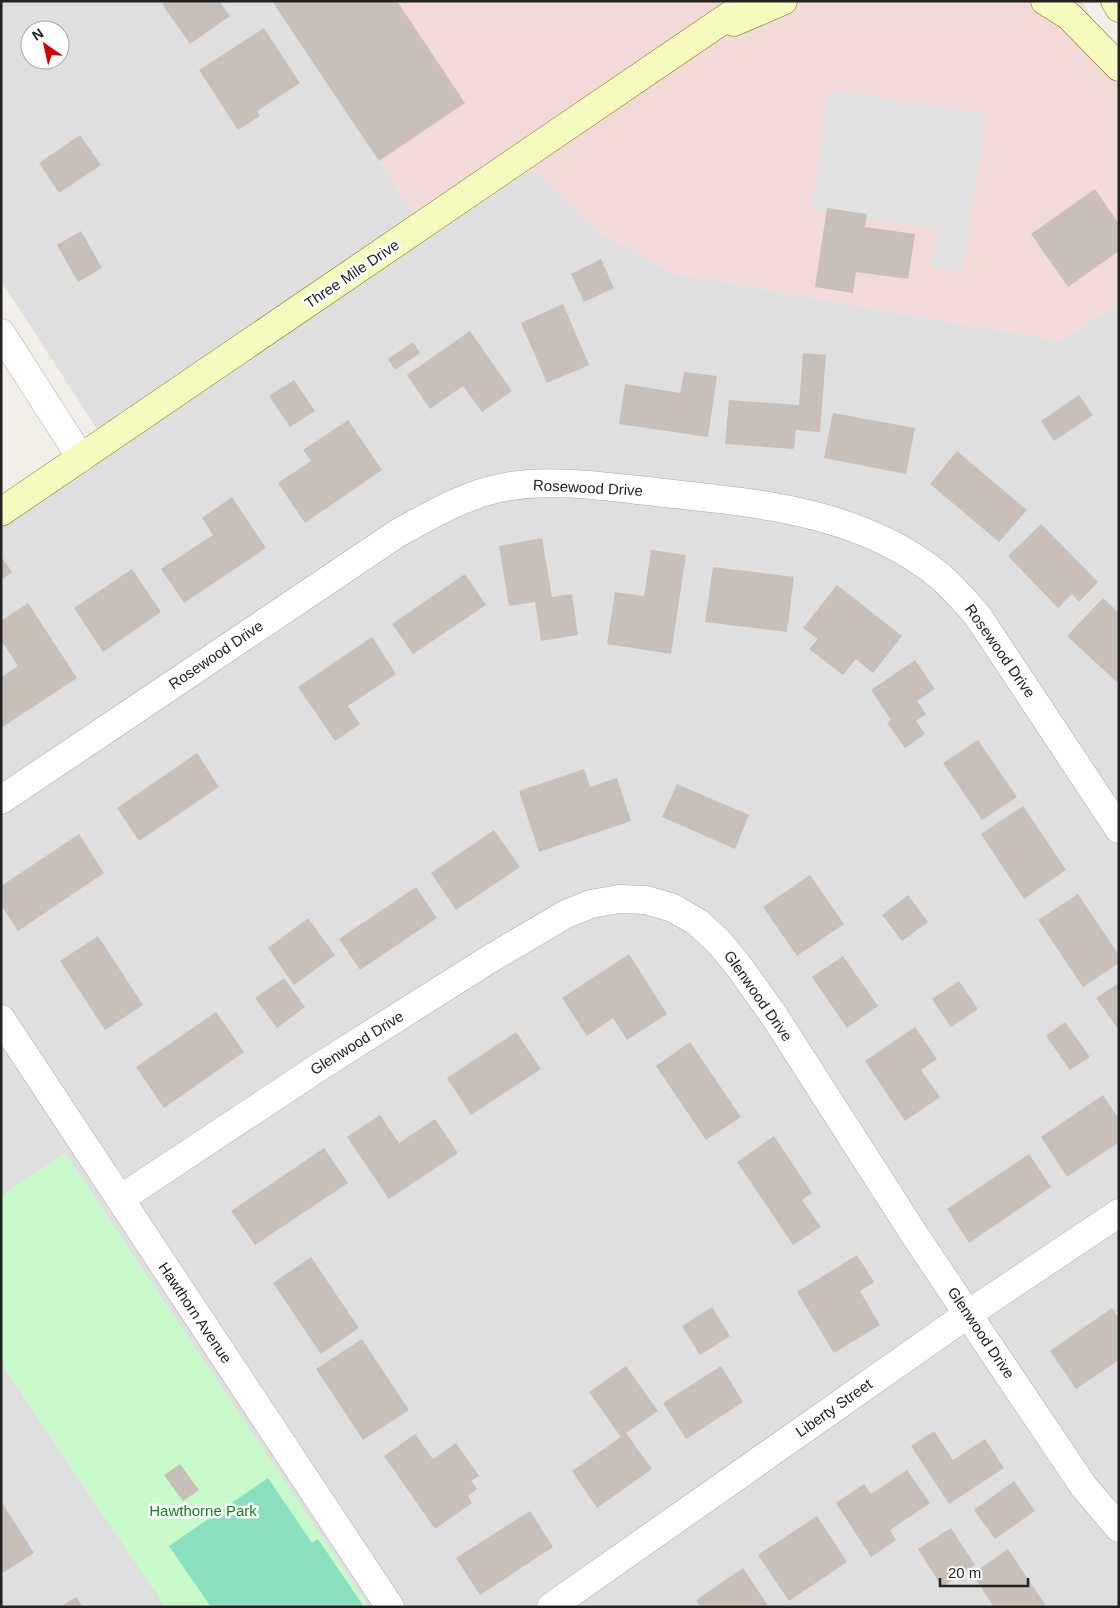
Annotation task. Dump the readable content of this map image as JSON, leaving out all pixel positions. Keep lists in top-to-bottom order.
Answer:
{
  "streets": {
    "main road": ["Three Mile Drive"],
    "street": [
      "Rosewood Drive",
      "Glenwood Drive",
      "Hawthorn Avenue",
      "Liberty Street"
    ]
  },
  "crossings": [
    ["Glenwood Drive", "Hawthorn Avenue"],
    ["Glenwood Drive", "Liberty Street"]
  ],
  "parks": ["Hawthorne Park"],
  "scale_bar": "20 m",
  "north": "top left"
}
